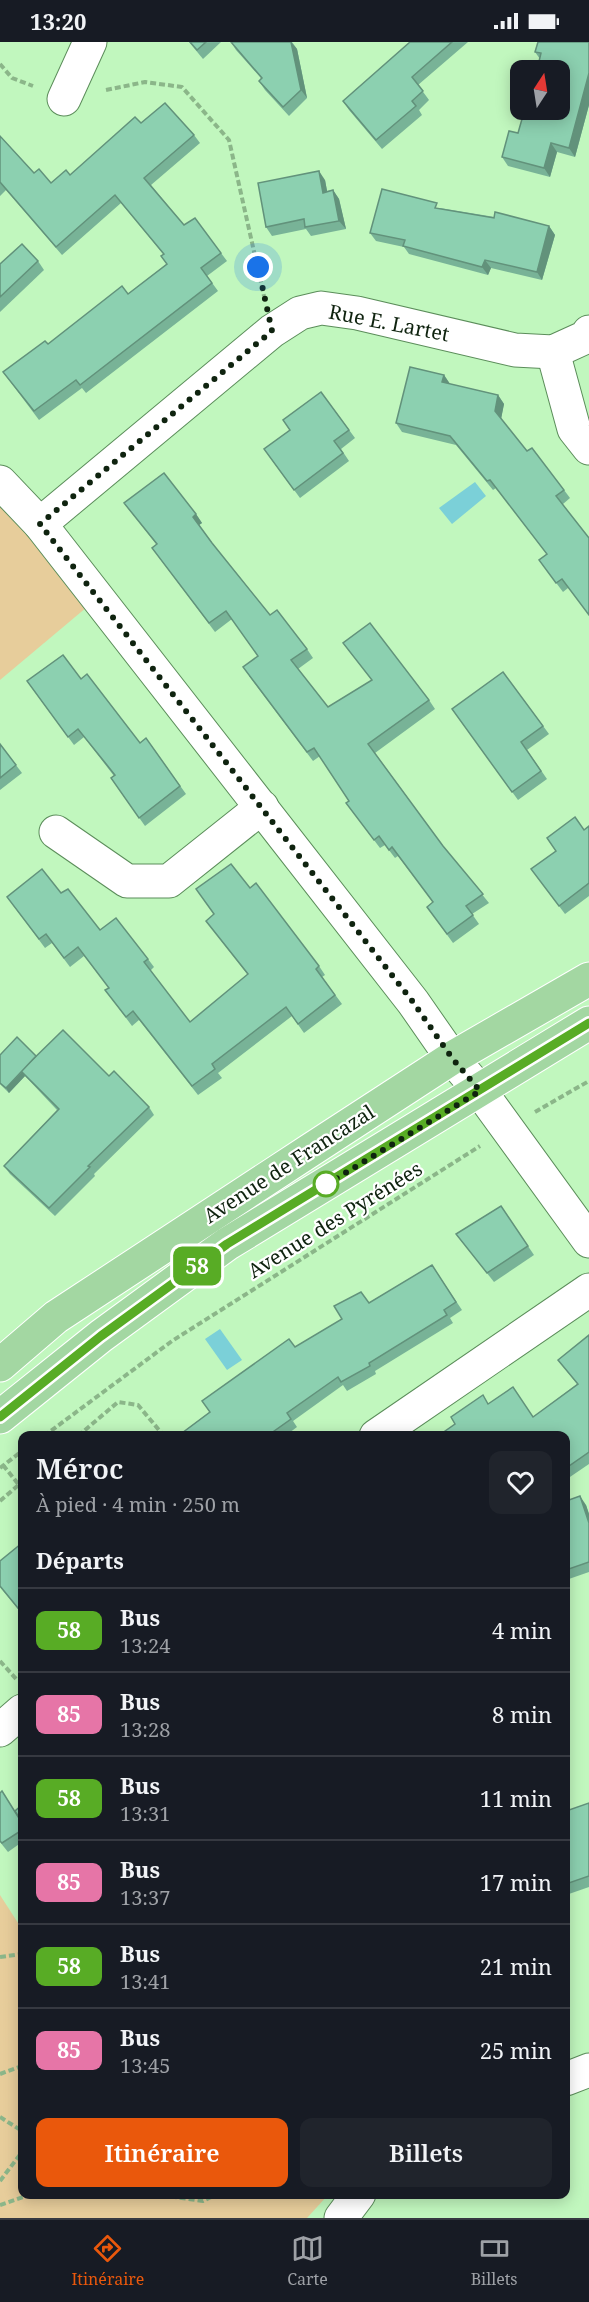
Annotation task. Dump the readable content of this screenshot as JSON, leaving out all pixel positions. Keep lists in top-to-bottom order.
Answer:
{
  "streets": {
    "main road": ["Avenue de Francazal"],
    "street": ["Rue E. Lartet"],
    "path": ["Avenue des Pyrénées"]
  },
  "lines": ["bus line 58"],
  "north": "top",
  "page": {
    "status": "13:20",
    "on_map": "58",
    "heading": [
      ["Méroc", "À pied · 4 min · 250 m"],
      "Départs"
    ],
    "list": [
      {
        "mark": "58",
        "name": "Bus",
        "note": "13:24",
        "value": "4 min"
      },
      {
        "mark": "85",
        "name": "Bus",
        "note": "13:28",
        "value": "8 min"
      },
      {
        "mark": "58",
        "name": "Bus",
        "note": "13:31",
        "value": "11 min"
      },
      {
        "mark": "85",
        "name": "Bus",
        "note": "13:37",
        "value": "17 min"
      },
      {
        "mark": "58",
        "name": "Bus",
        "note": "13:41",
        "value": "21 min"
      },
      {
        "mark": "85",
        "name": "Bus",
        "note": "13:45",
        "value": "25 min"
      }
    ],
    "buttons": ["Itinéraire", "Billets"],
    "tabs": ["Itinéraire", "Carte", "Billets"]
  }
}
